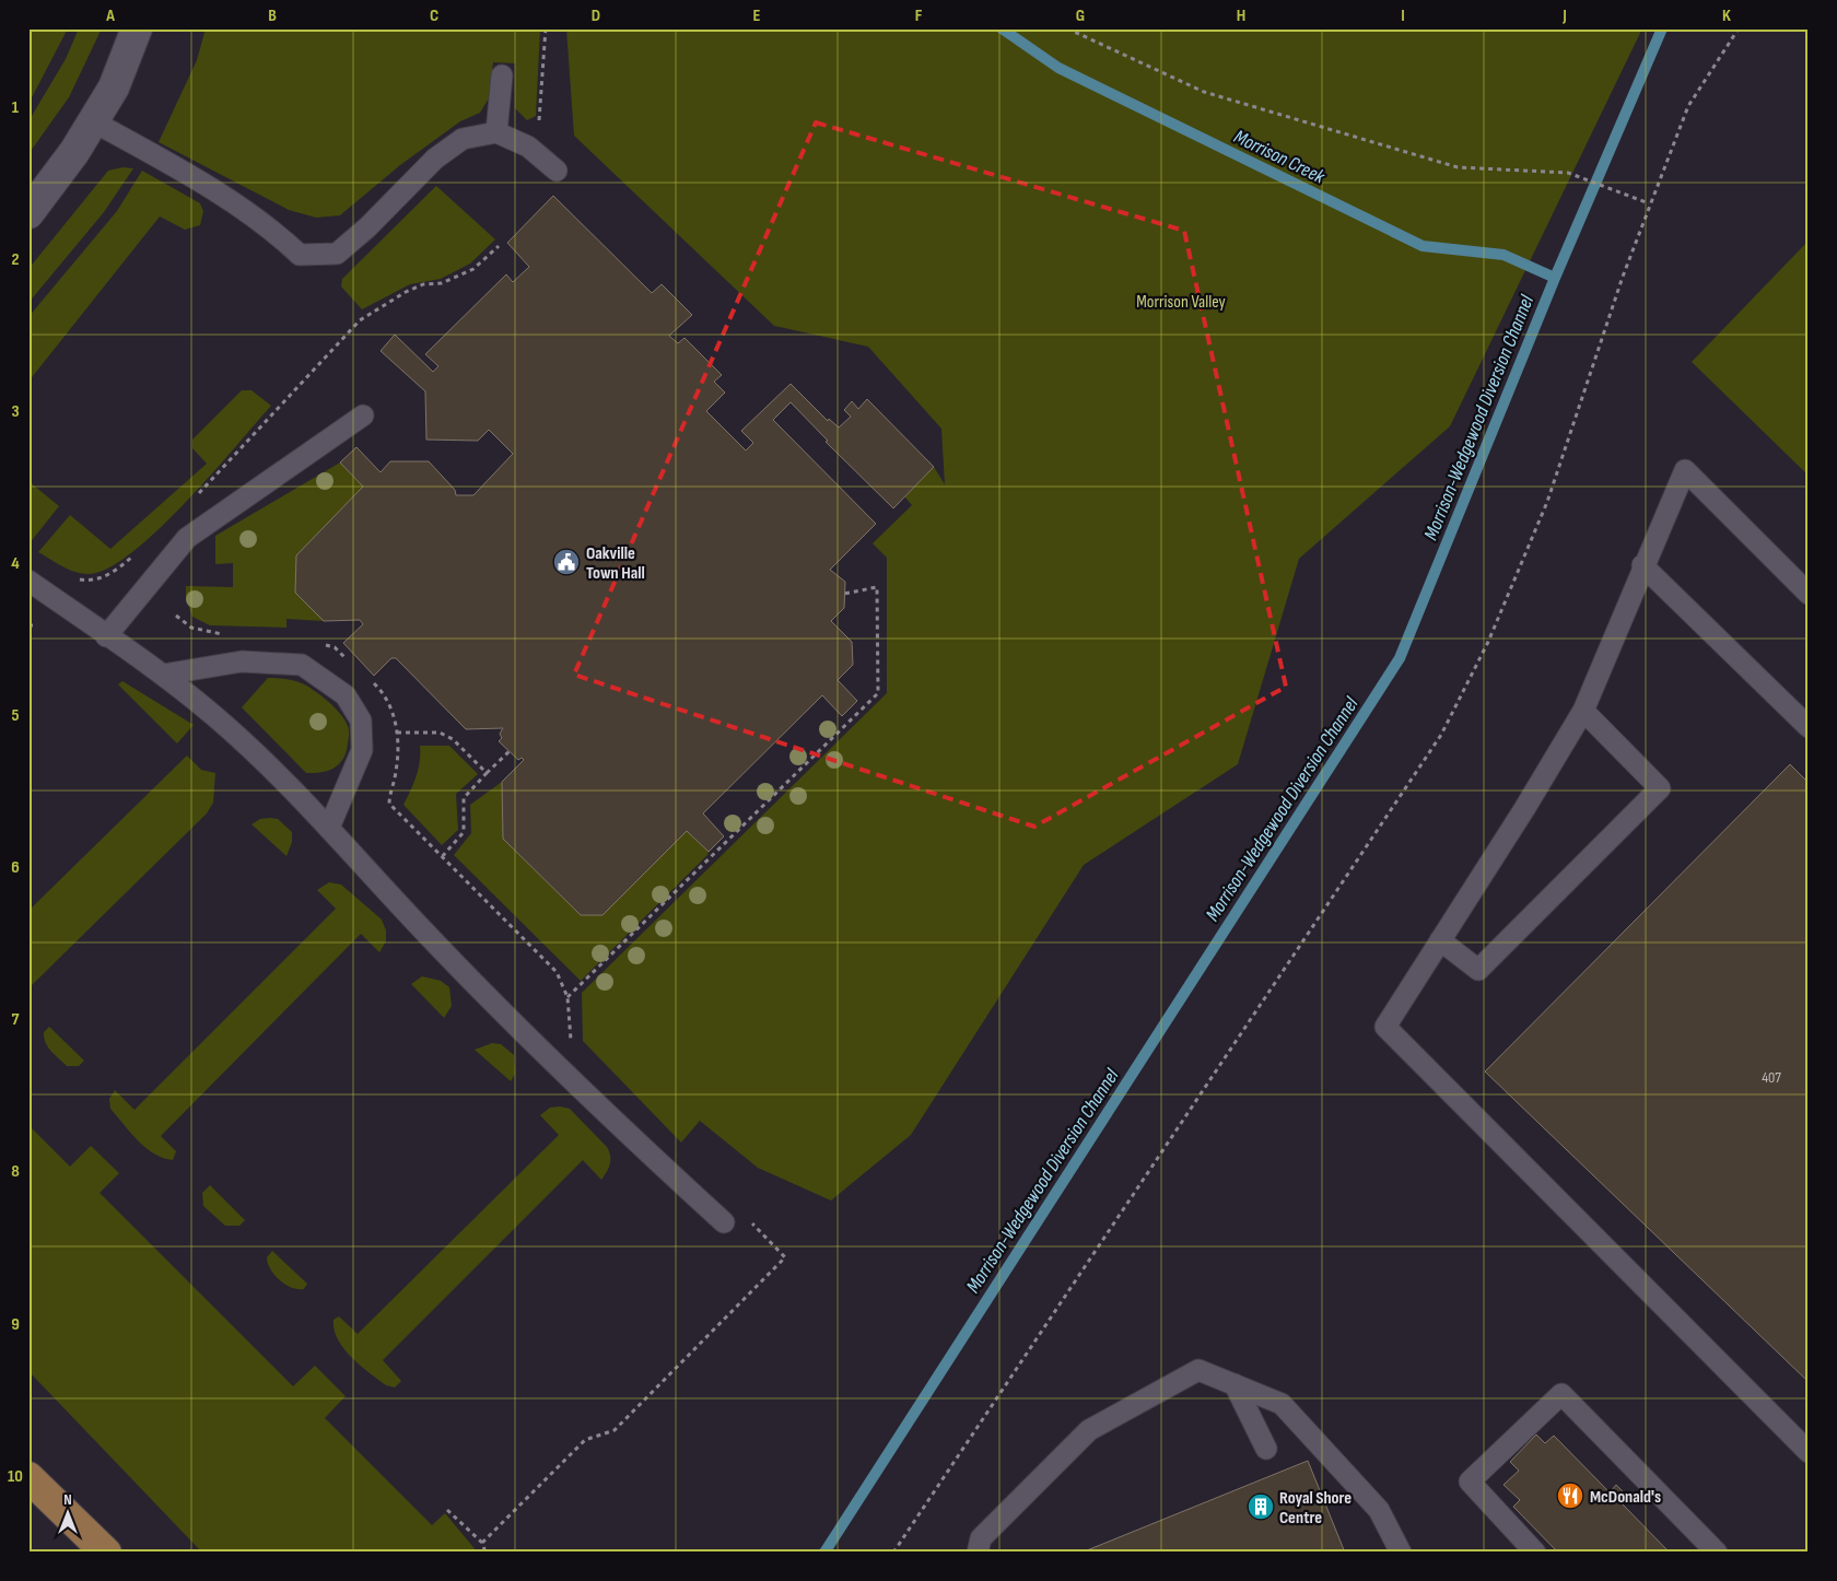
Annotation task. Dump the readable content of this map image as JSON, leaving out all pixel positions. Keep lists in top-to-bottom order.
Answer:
{
  "water": ["Morrison Creek", "Morrison-Wedgewood Diversion Channel"],
  "parks": ["Morrison Valley"],
  "places": {
    "public building": ["Oakville Town Hall"],
    "restaurant": ["McDonald's"],
    "building": ["Royal Shore Centre"]
  },
  "house_numbers": ["407"],
  "north": "top",
  "grid": {
    "columns": [
      "A",
      "B",
      "C",
      "D",
      "E",
      "F",
      "G",
      "H",
      "I",
      "J",
      "K"
    ],
    "rows": [
      "1",
      "2",
      "3",
      "4",
      "5",
      "6",
      "7",
      "8",
      "9",
      "10"
    ]
  }
}
